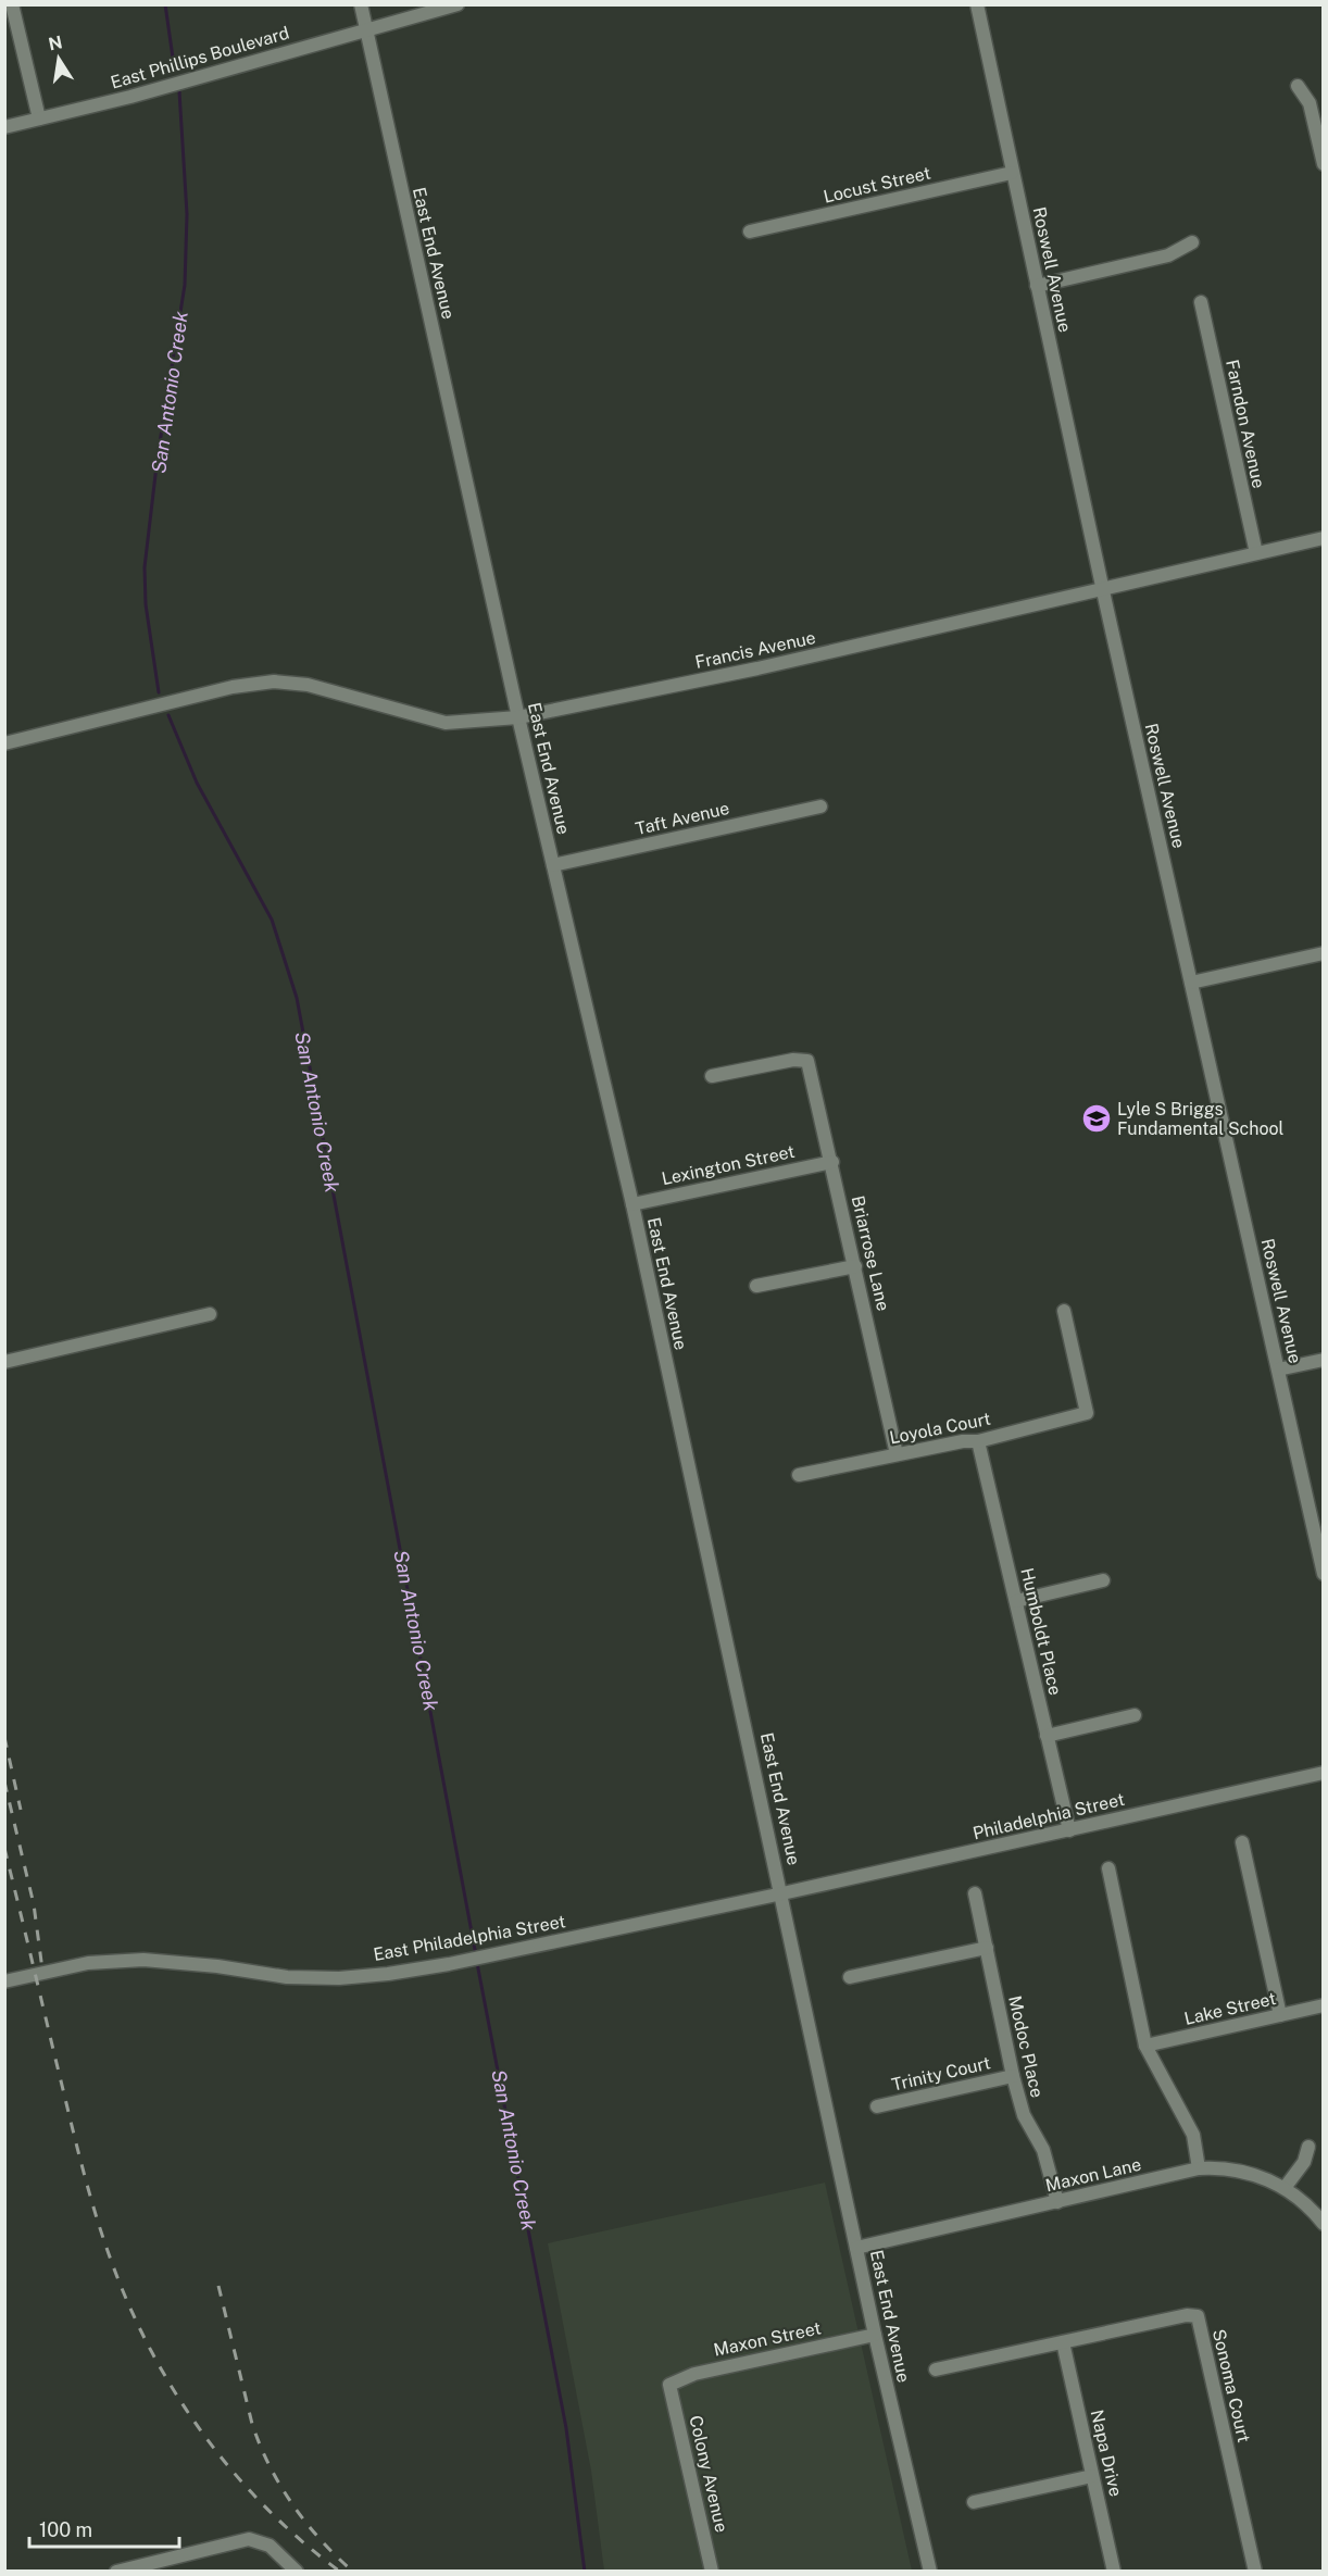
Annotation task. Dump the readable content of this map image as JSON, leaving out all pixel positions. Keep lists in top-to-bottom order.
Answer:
{
  "streets": {
    "street": [
      "East Phillips Boulevard",
      "Locust Street",
      "East End Avenue",
      "Roswell Avenue",
      "Farndon Avenue",
      "Francis Avenue",
      "Taft Avenue",
      "Lexington Street",
      "Briarrose Lane",
      "Loyola Court",
      "Humboldt Place",
      "Philadelphia Street",
      "East Philadelphia Street",
      "Lake Street",
      "Modoc Place",
      "Trinity Court",
      "Maxon Lane",
      "Maxon Street",
      "Sonoma Court",
      "Napa Drive",
      "Colony Avenue"
    ]
  },
  "crossings": [
    ["East Phillips Boulevard", "East End Avenue"],
    ["Locust Street", "Roswell Avenue"],
    ["East End Avenue", "Francis Avenue"],
    ["East End Avenue", "Taft Avenue"],
    ["East End Avenue", "Lexington Street"],
    ["East End Avenue", "Philadelphia Street"],
    ["East End Avenue", "East Philadelphia Street"],
    ["East End Avenue", "Maxon Lane"],
    ["East End Avenue", "Maxon Street"],
    ["Roswell Avenue", "Francis Avenue"],
    ["Farndon Avenue", "Francis Avenue"],
    ["Lexington Street", "Briarrose Lane"],
    ["Briarrose Lane", "Loyola Court"],
    ["Loyola Court", "Humboldt Place"],
    ["Humboldt Place", "Philadelphia Street"],
    ["Philadelphia Street", "East Philadelphia Street"],
    ["Modoc Place", "Trinity Court"],
    ["Modoc Place", "Maxon Lane"],
    ["Maxon Street", "Colony Avenue"],
    ["Sonoma Court", "Napa Drive"]
  ],
  "water": ["San Antonio Creek"],
  "places": {
    "school or university": ["Lyle S Briggs Fundamental School"]
  },
  "scale_bar": "100 m",
  "north": "top"
}
